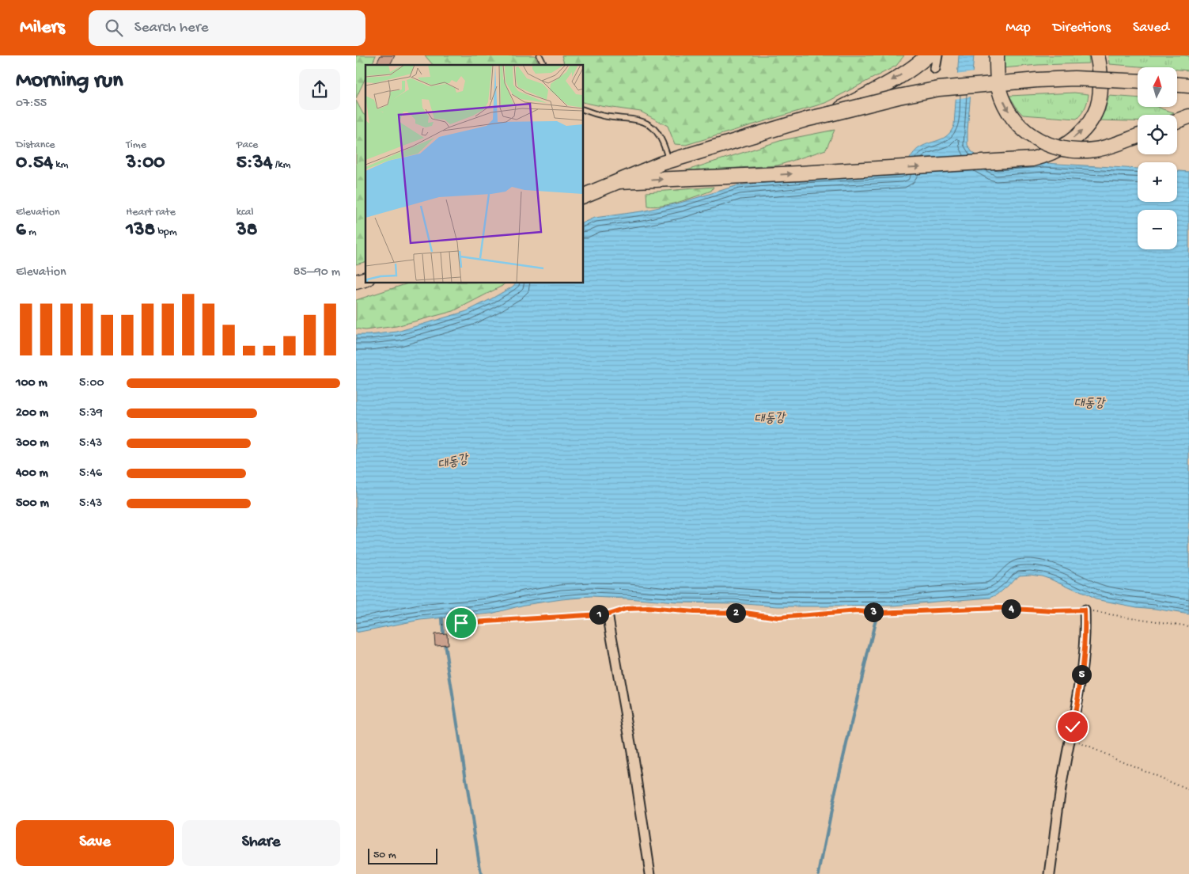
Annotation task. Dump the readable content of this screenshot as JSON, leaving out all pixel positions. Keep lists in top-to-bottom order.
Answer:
{
  "water": ["대동강"],
  "scale_bar": "50 m",
  "north": "top",
  "page": {
    "header": "Milers",
    "search": "Search here",
    "nav": ["Map", "Directions", "Saved"],
    "heading": ["Morning run", "07:55"],
    "map_buttons": ["+", "−"],
    "stats": [
      ["Distance", "0.54 km"],
      ["Time", "3:00"],
      ["Pace", "5:34 /km"],
      ["Elevation", "6 m"],
      ["Heart rate", "138 bpm"],
      ["kcal", "38"]
    ],
    "chart": ["Elevation", "85–90 m"],
    "list": [
      {
        "name": "100 m",
        "note": "5:00"
      },
      {
        "name": "200 m",
        "note": "5:39"
      },
      {
        "name": "300 m",
        "note": "5:43"
      },
      {
        "name": "400 m",
        "note": "5:46"
      },
      {
        "name": "500 m",
        "note": "5:43"
      }
    ],
    "pins": [
      "4",
      "3",
      "2",
      "1",
      "5"
    ],
    "buttons": ["Save", "Share"],
    "scale": "50 m"
  }
}
